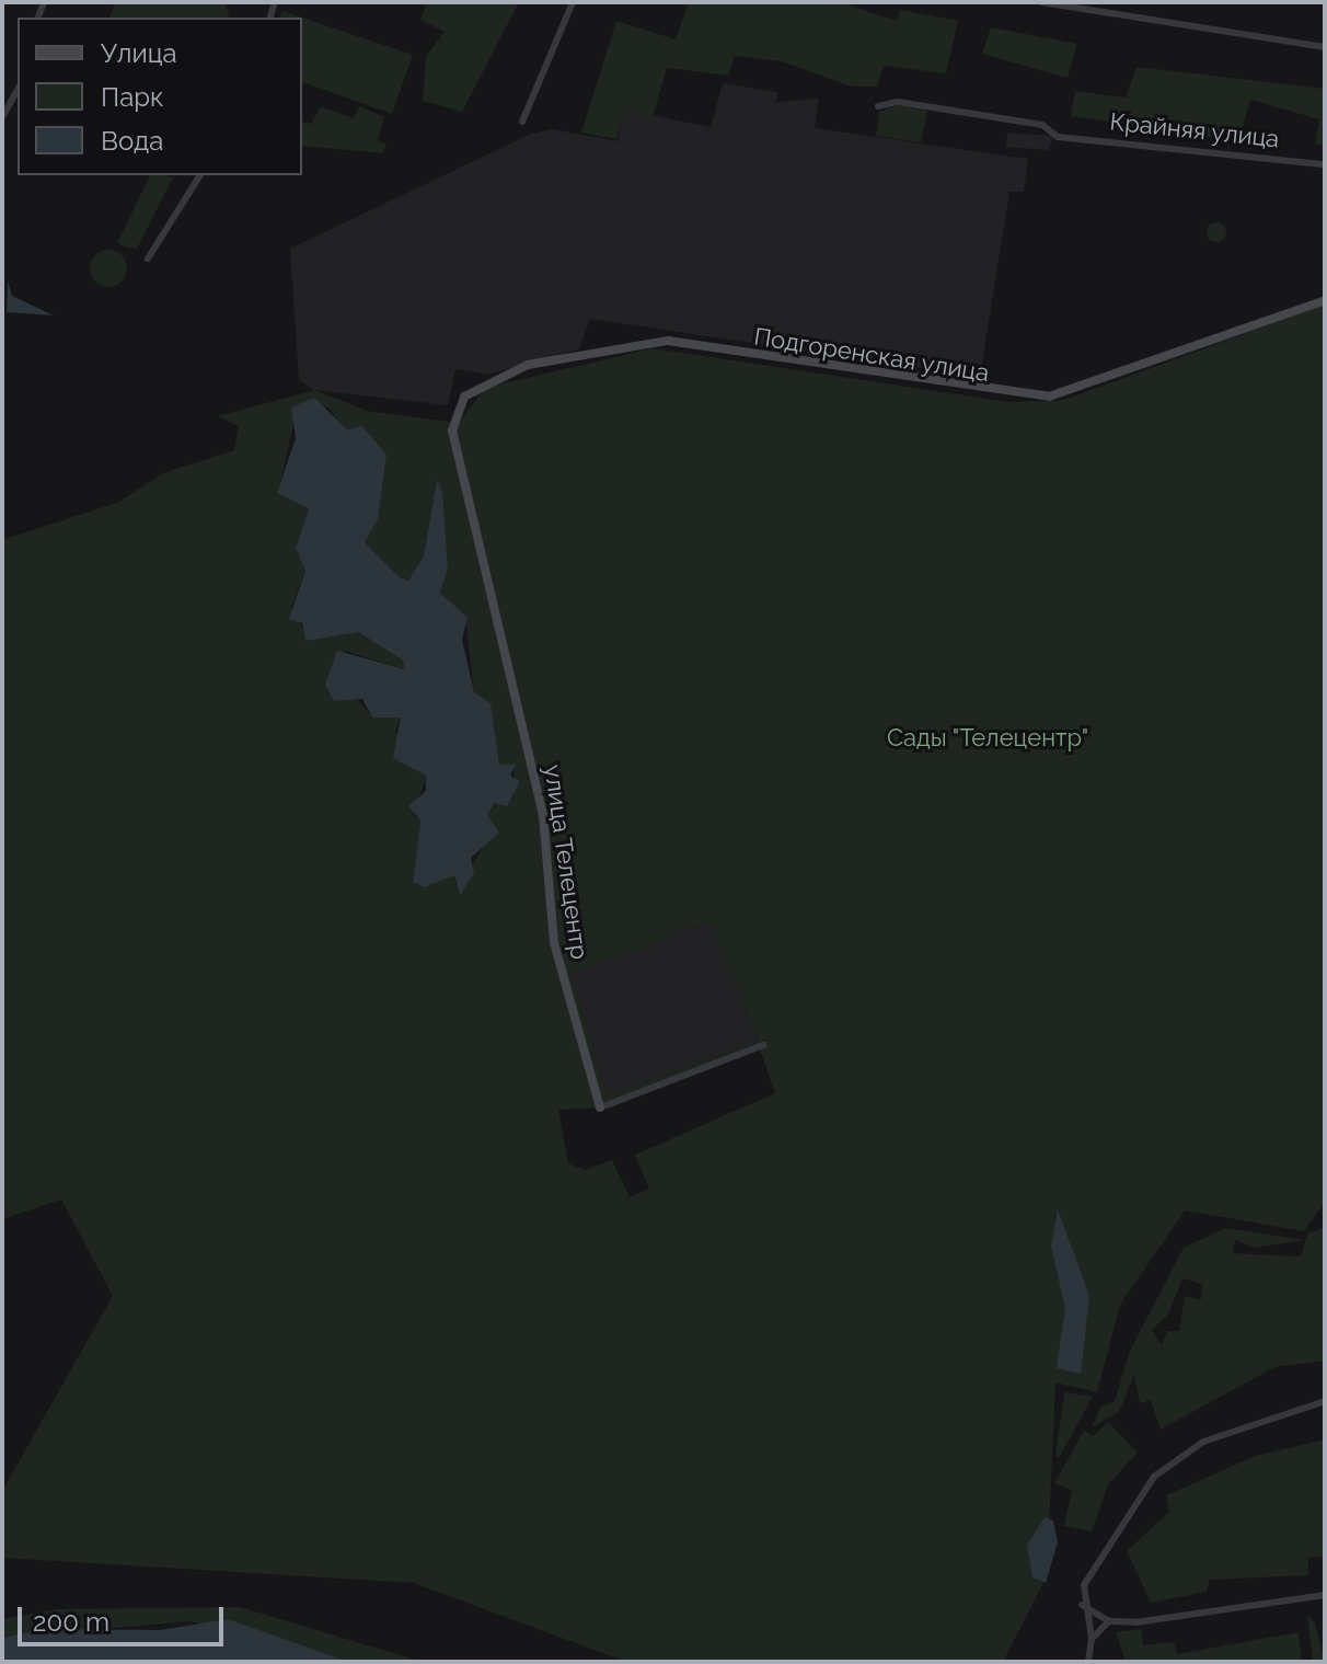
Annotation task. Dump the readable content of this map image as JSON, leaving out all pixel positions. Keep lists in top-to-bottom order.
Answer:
{
  "streets": {
    "street": ["Крайняя улица", "Подгоренская улица", "улица Телецентр"]
  },
  "crossings": [
    ["Подгоренская улица", "улица Телецентр"]
  ],
  "parks": ["Сады \"Телецентр\""],
  "legend": ["Улица", "Парк", "Вода"],
  "scale_bar": "200 m"
}
